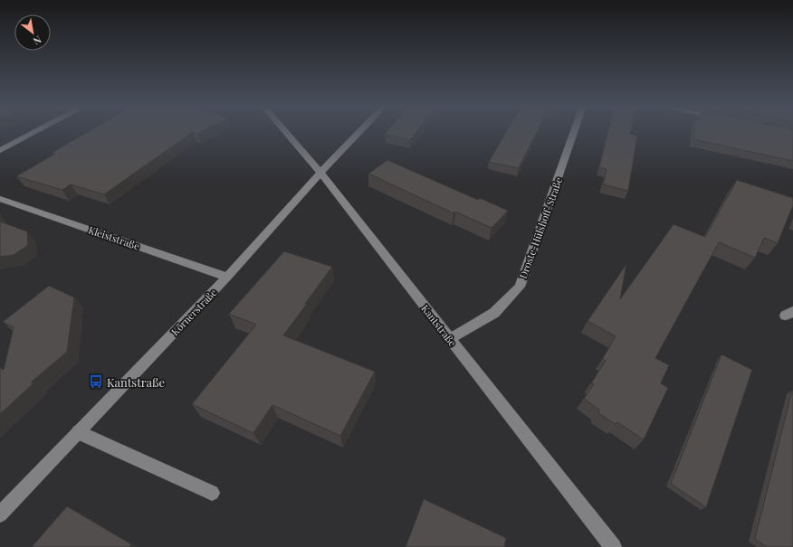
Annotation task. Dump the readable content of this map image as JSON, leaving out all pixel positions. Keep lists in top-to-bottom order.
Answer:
{
  "streets": {
    "street": [
      "Droste-Hülshoff-Straße",
      "Kleiststraße",
      "Körnerstraße",
      "Kantstraße"
    ]
  },
  "crossings": [
    ["Droste-Hülshoff-Straße", "Kantstraße"],
    ["Kleiststraße", "Körnerstraße"],
    ["Körnerstraße", "Kantstraße"]
  ],
  "places": {
    "bus stop": ["Kantstraße"]
  },
  "north": "bottom right"
}
